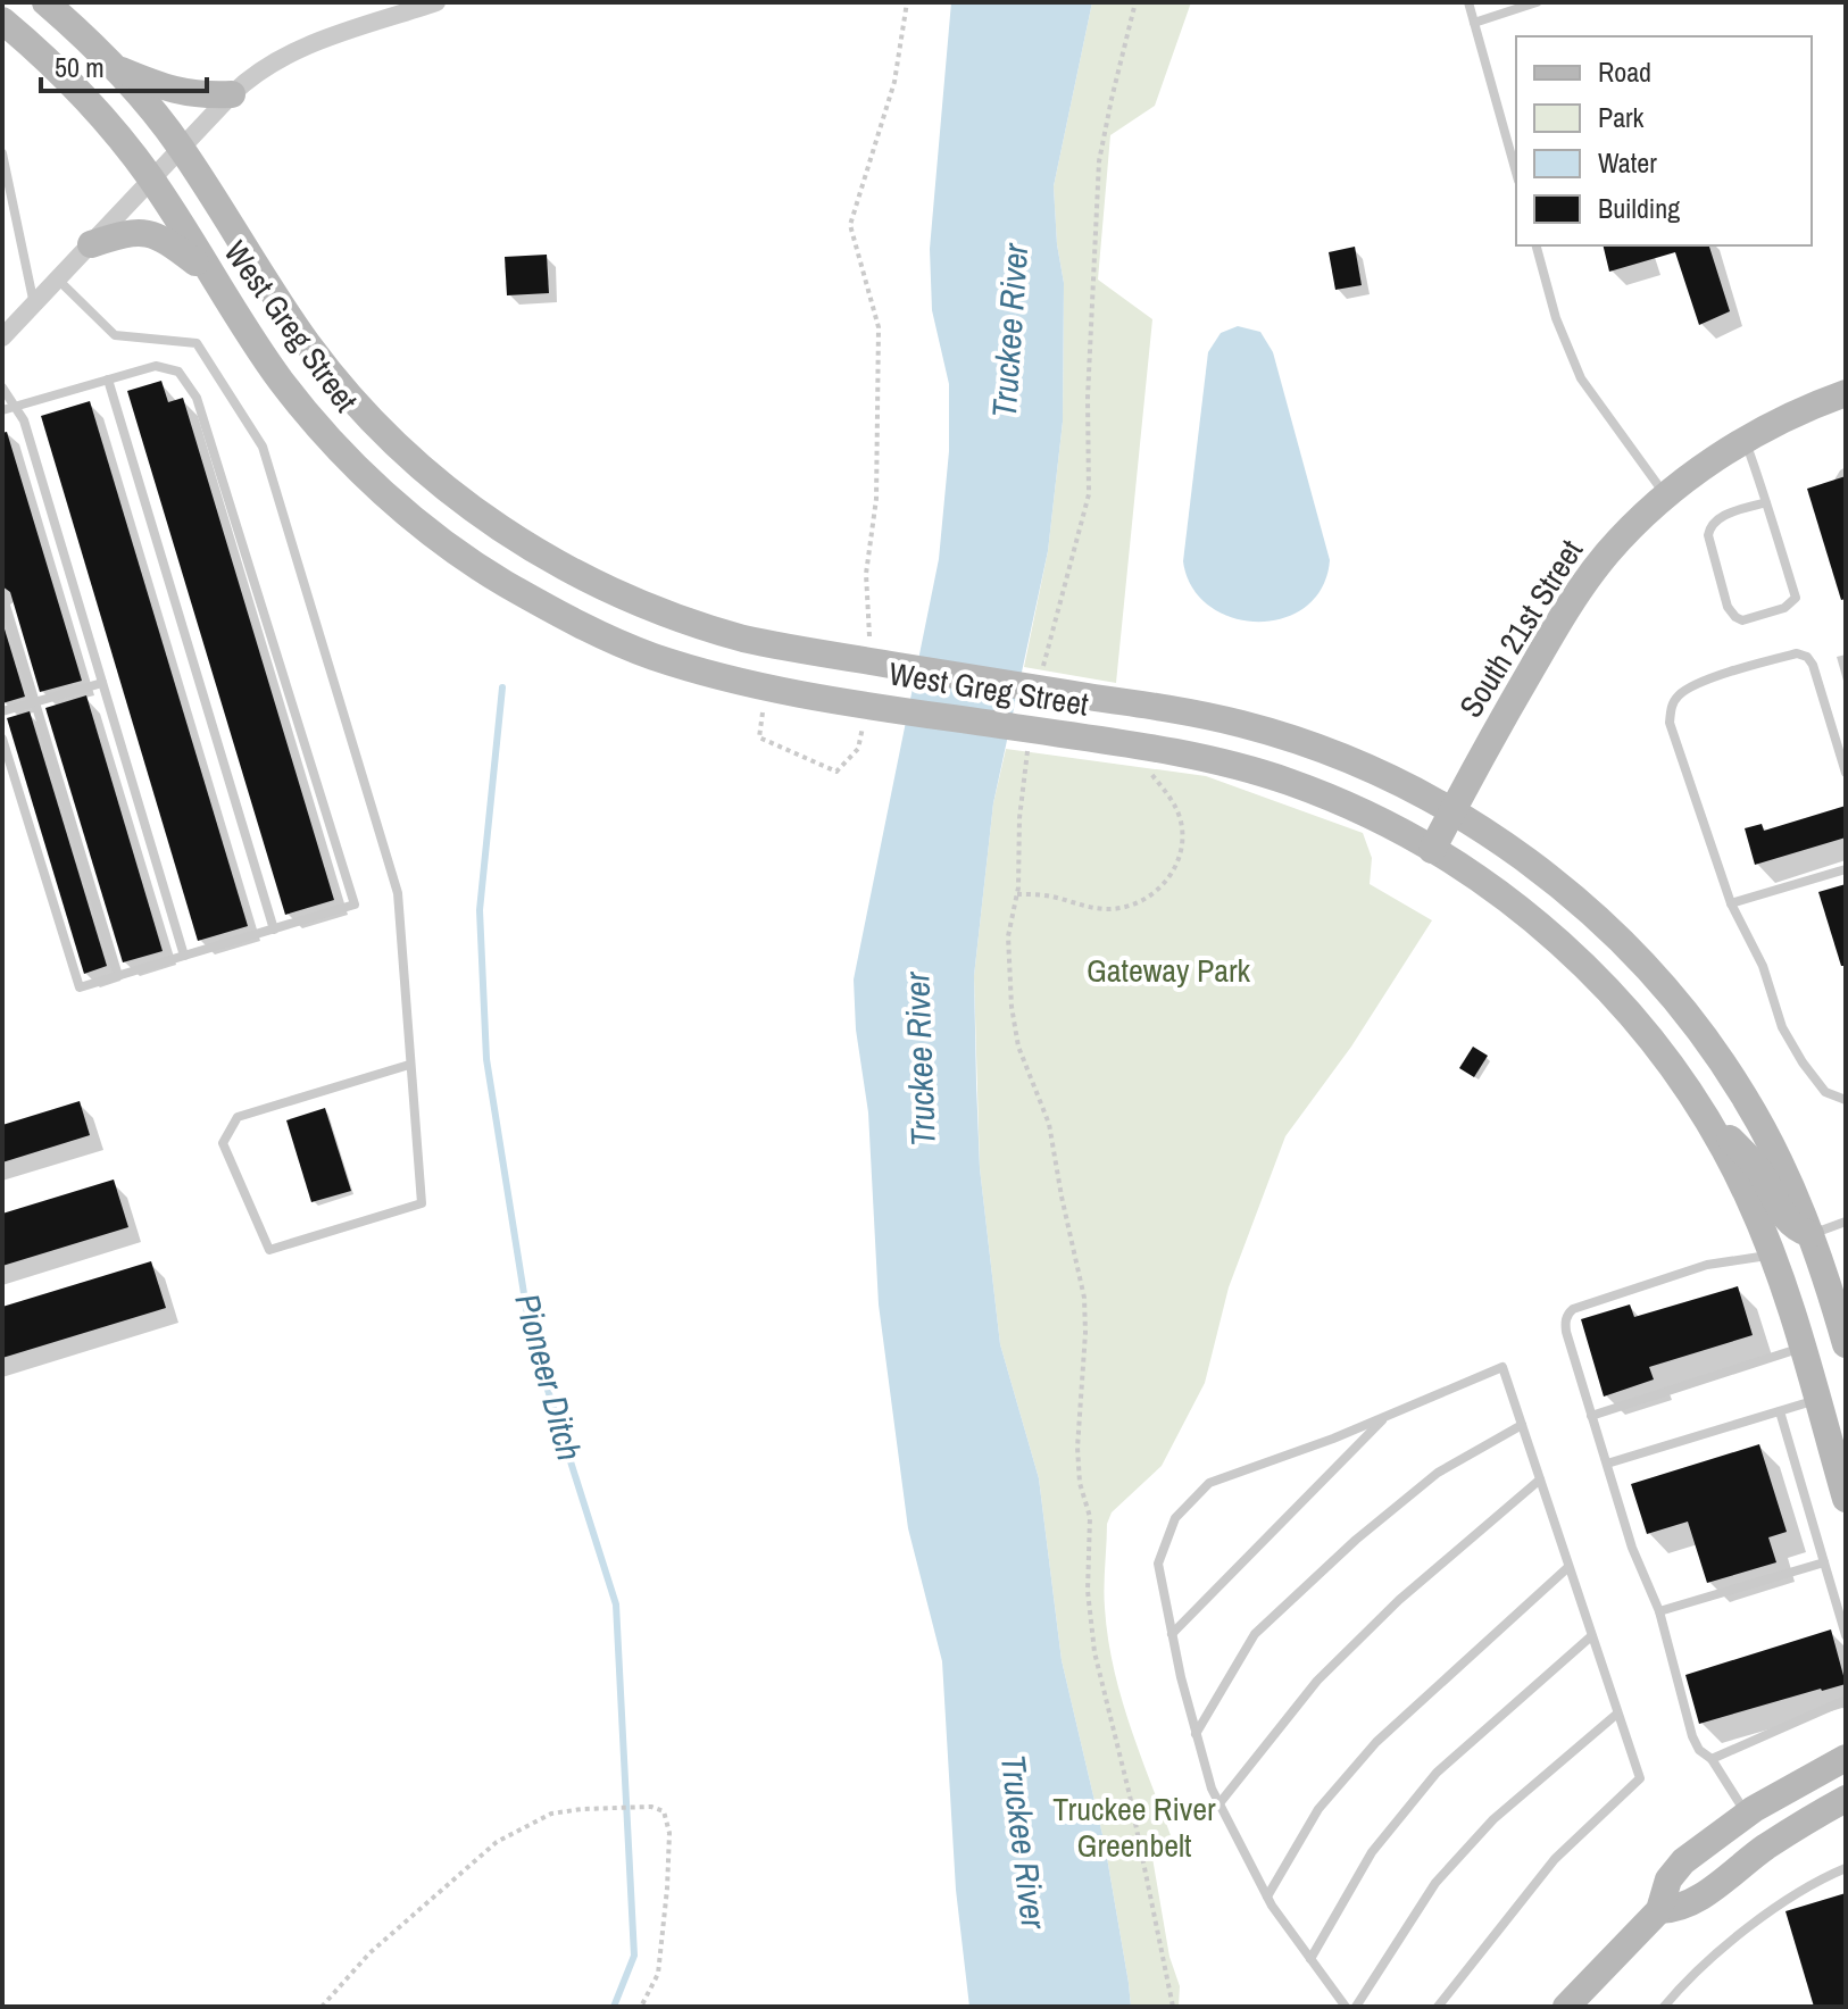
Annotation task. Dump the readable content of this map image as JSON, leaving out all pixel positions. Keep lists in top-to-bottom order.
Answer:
{
  "streets": {
    "main road": ["West Greg Street", "South 21st Street"]
  },
  "crossings": [
    ["West Greg Street", "South 21st Street"]
  ],
  "water": ["Truckee River", "Pioneer Ditch"],
  "parks": ["Gateway Park", "Truckee River Greenbelt"],
  "legend": [
    "Road",
    "Park",
    "Water",
    "Building"
  ],
  "scale_bar": "50 m"
}
